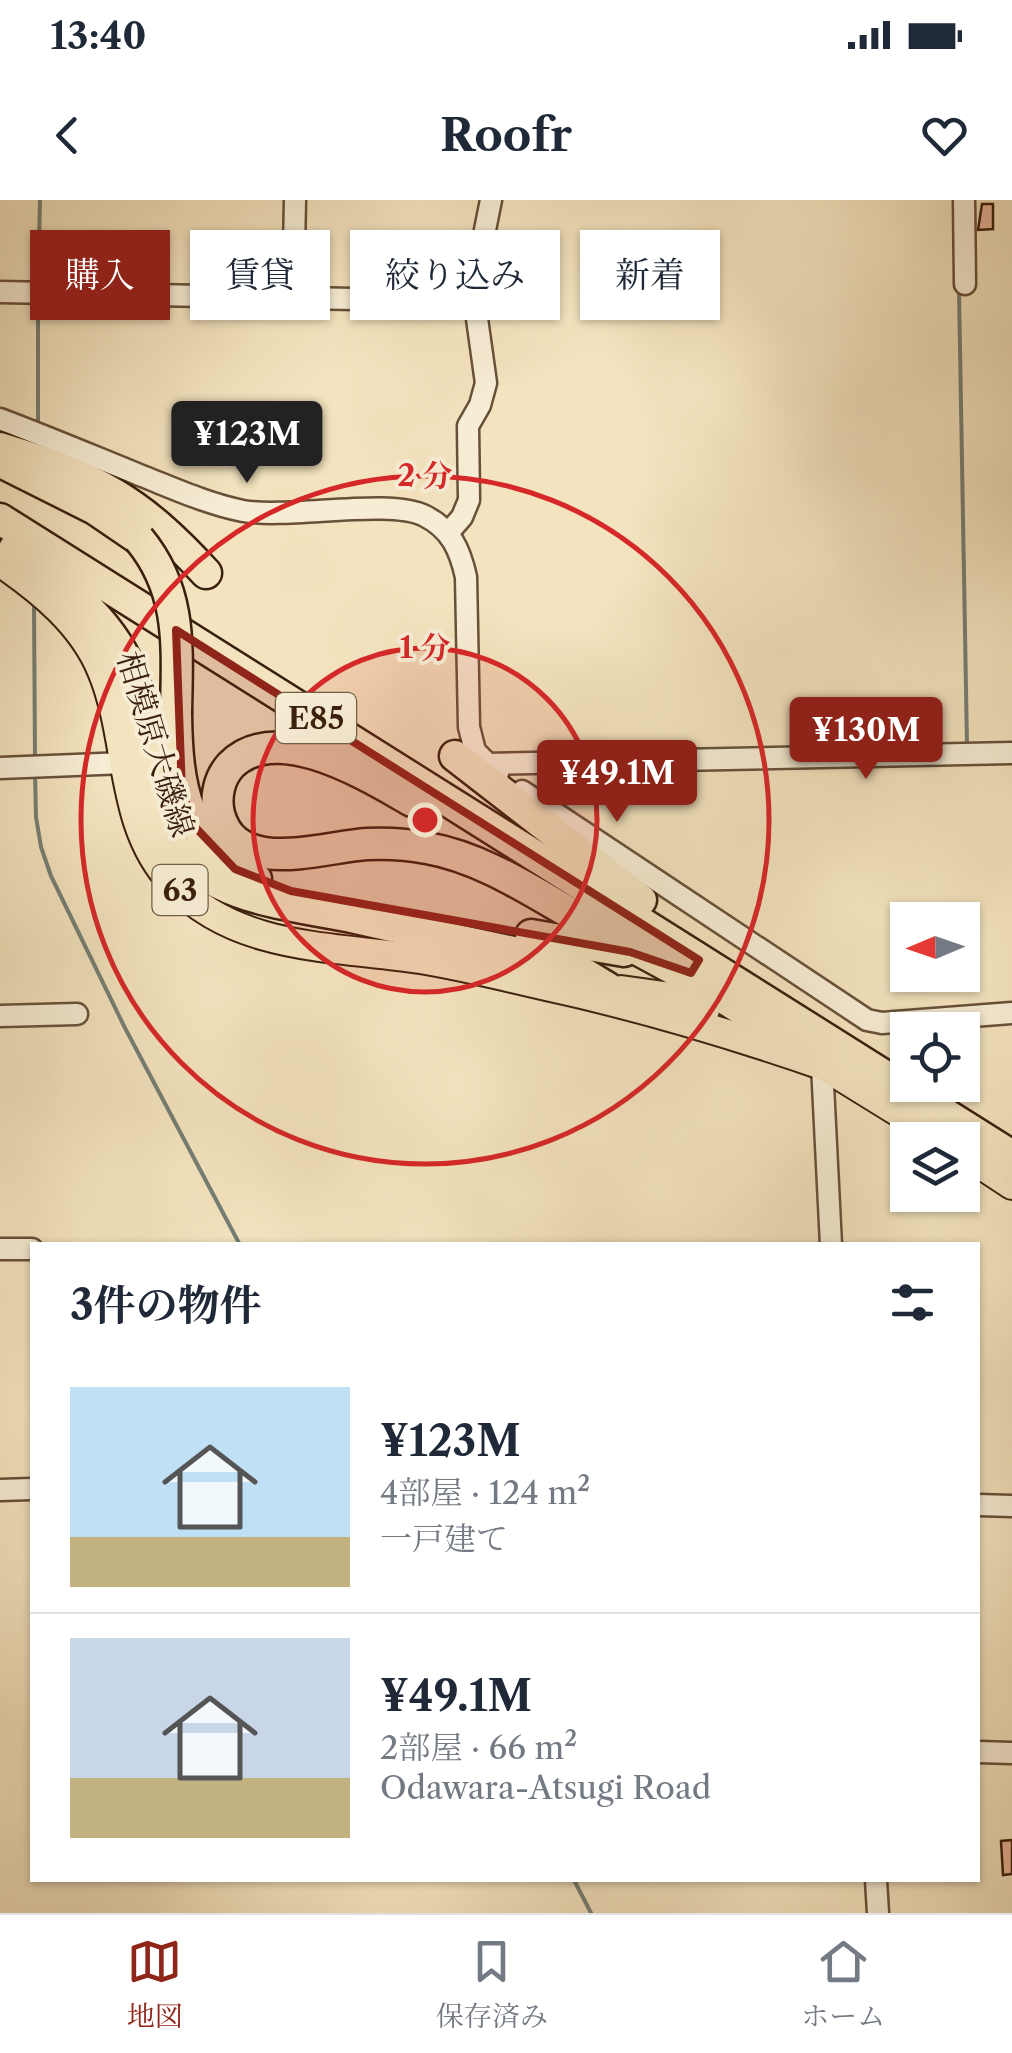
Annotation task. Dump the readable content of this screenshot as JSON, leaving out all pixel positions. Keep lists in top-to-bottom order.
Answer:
{
  "streets": {
    "highway": ["E85"],
    "main road": ["相模原大磯線", "63"]
  },
  "crossings": [
    ["相模原大磯線", "63"]
  ],
  "north": "left",
  "page": {
    "status": "13:40",
    "header": "Roofr",
    "chip": [
      "購入",
      "賃貸",
      "絞り込み",
      "新着"
    ],
    "price": ["¥123M", "¥130M", "¥49.1M"],
    "heading": "3件の物件",
    "list": [
      {
        "name": "¥123M",
        "note": "4部屋 · 124 m² · 一戸建て"
      },
      {
        "name": "¥49.1M",
        "note": "2部屋 · 66 m² · Odawara-Atsugi Road"
      }
    ],
    "tabs": ["地図", "保存済み", "ホーム"]
  },
  "rings": ["2 分", "1 分"]
}
